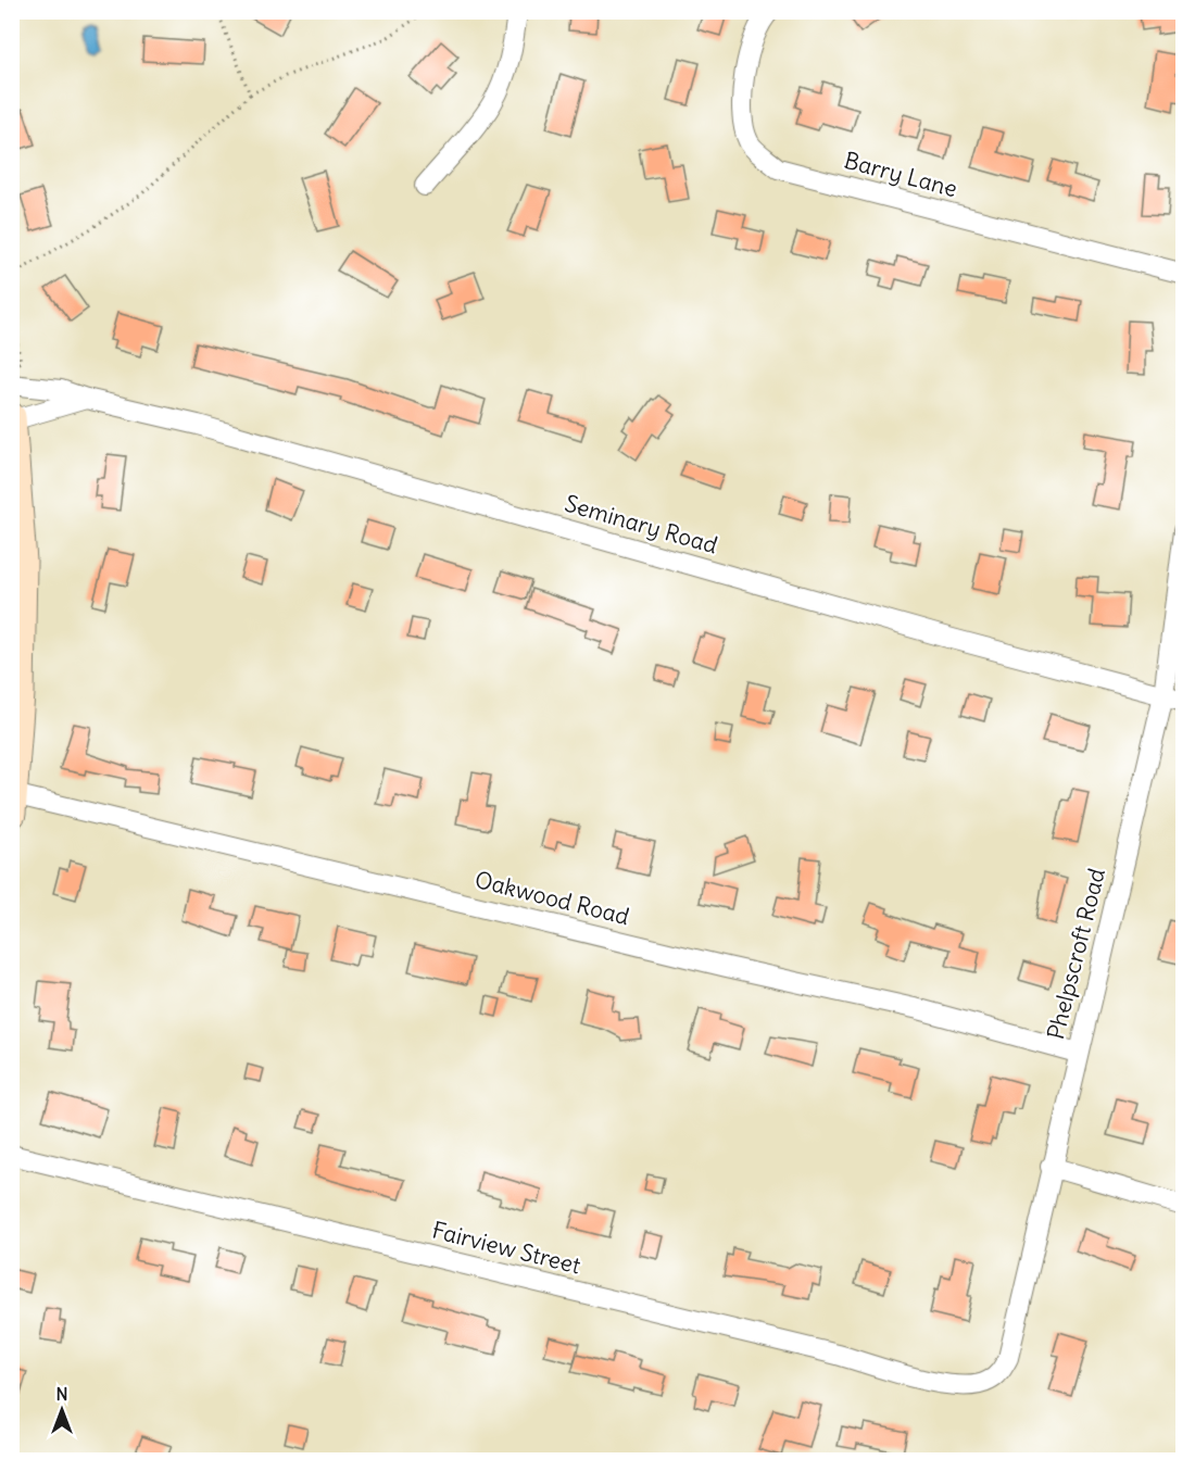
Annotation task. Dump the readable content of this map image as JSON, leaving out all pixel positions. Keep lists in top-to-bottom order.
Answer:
{
  "streets": {
    "street": [
      "Barry Lane",
      "Seminary Road",
      "Oakwood Road",
      "Phelpscroft Road",
      "Fairview Street"
    ]
  },
  "crossings": [
    ["Seminary Road", "Phelpscroft Road"],
    ["Oakwood Road", "Phelpscroft Road"],
    ["Phelpscroft Road", "Fairview Street"]
  ],
  "north": "top"
}
